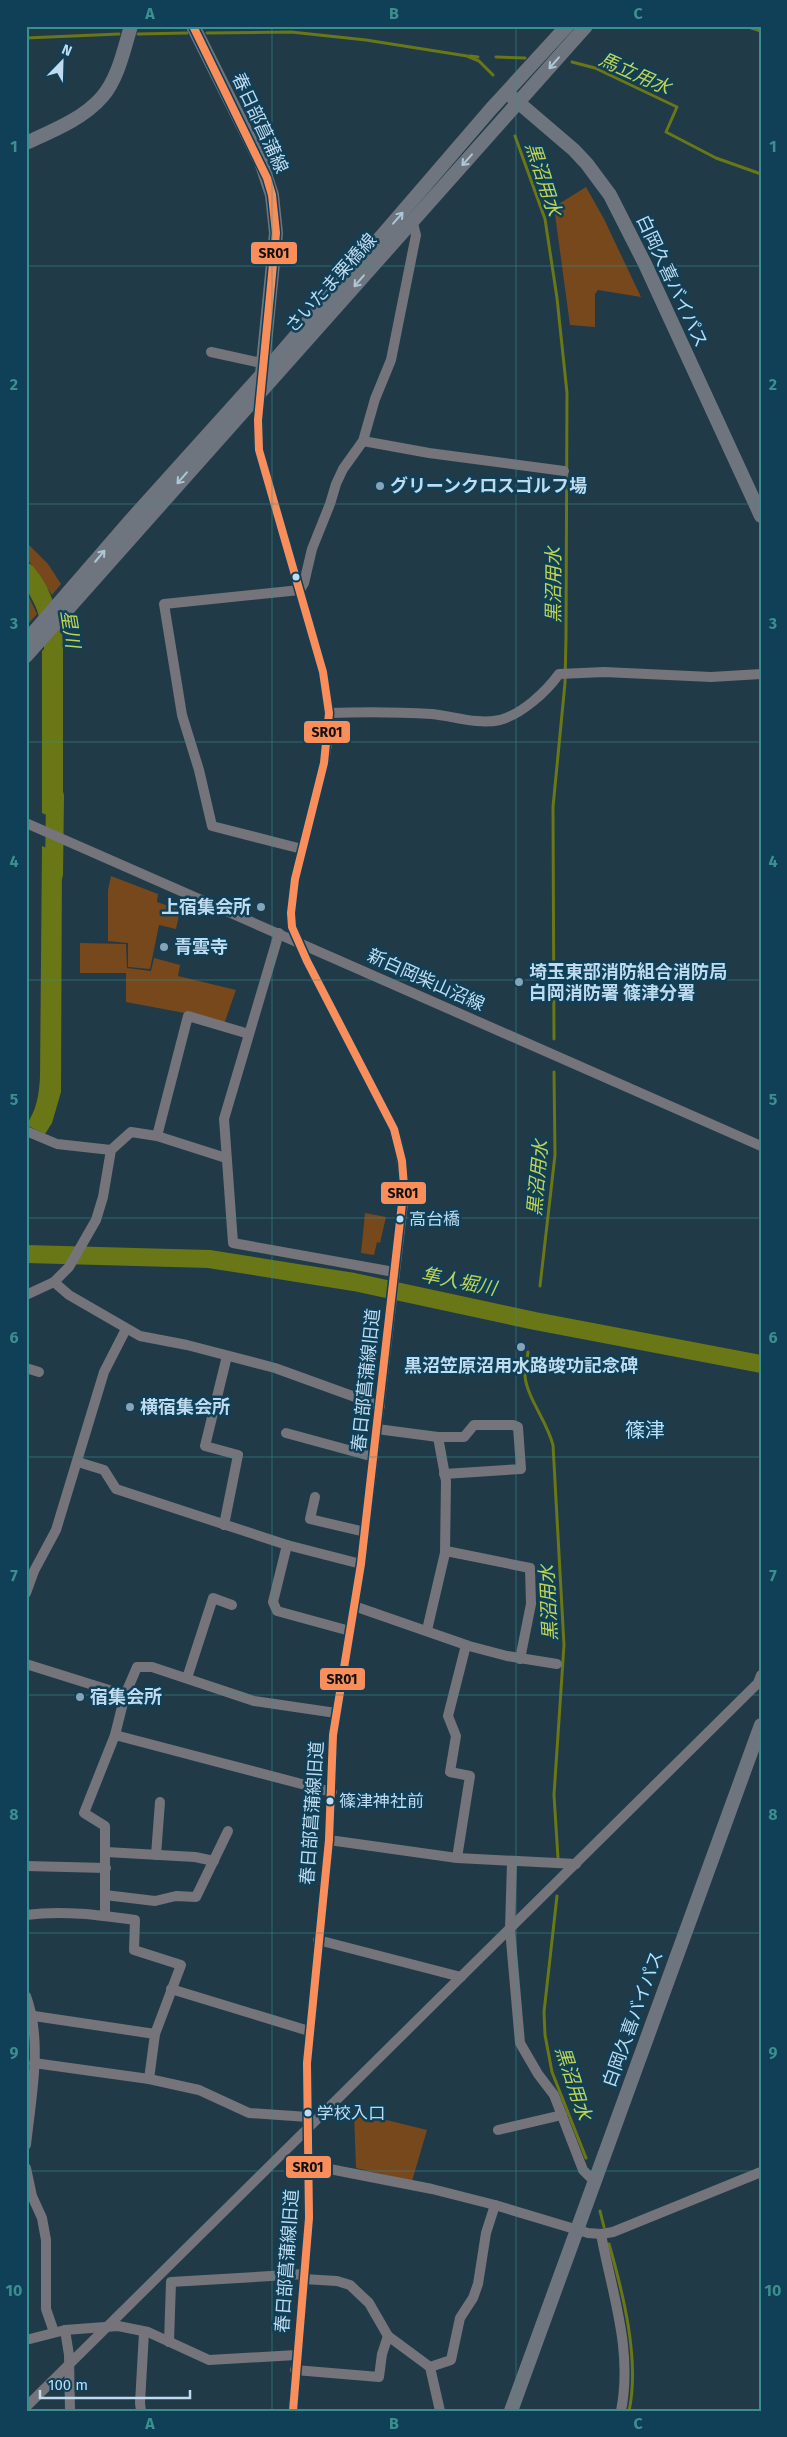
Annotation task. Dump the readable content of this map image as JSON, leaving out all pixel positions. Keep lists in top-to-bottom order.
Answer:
{
  "streets": {
    "main road": ["春日部菖蒲線", "白岡久喜バイパス", "さいたま栗橋線"],
    "street": ["新白岡柴山沼線", "春日部菖蒲線旧道"]
  },
  "crossings": [
    ["春日部菖蒲線", "さいたま栗橋線"],
    ["春日部菖蒲線", "春日部菖蒲線旧道"],
    ["白岡久喜バイパス", "さいたま栗橋線"],
    ["さいたま栗橋線", "春日部菖蒲線旧道"],
    ["新白岡柴山沼線", "春日部菖蒲線旧道"]
  ],
  "districts": ["篠津"],
  "water": [
    "馬立用水",
    "黒沼用水",
    "星川",
    "隼人堀川"
  ],
  "places": [
    "グリーンクロスゴルフ場",
    "上宿集会所",
    "青雲寺",
    "埼玉東部消防組合消防局 白岡消防署 篠津分署",
    "高台橋",
    "黒沼笠原沼用水路竣功記念碑",
    "横宿集会所",
    "宿集会所",
    "篠津神社前",
    "学校入口"
  ],
  "lines": ["transit line SR01"],
  "scale_bar": "100 m",
  "north": "top right",
  "grid": {
    "columns": ["A", "B", "C"],
    "rows": [
      "1",
      "2",
      "3",
      "4",
      "5",
      "6",
      "7",
      "8",
      "9",
      "10"
    ]
  }
}
